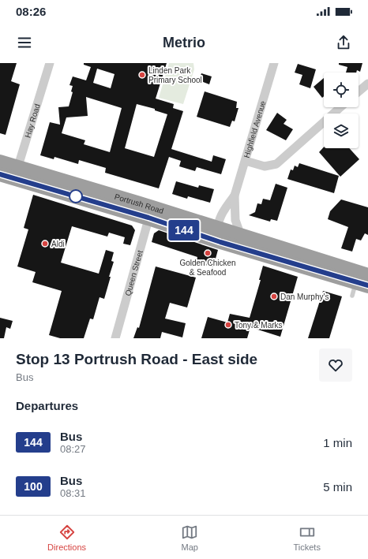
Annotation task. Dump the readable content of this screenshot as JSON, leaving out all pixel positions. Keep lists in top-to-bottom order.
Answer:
{
  "streets": {
    "highway": ["Portrush Road"],
    "street": ["Hay Road", "Highfield Avenue", "Queen Street"]
  },
  "crossings": [
    ["Hay Road", "Portrush Road"],
    ["Highfield Avenue", "Portrush Road"],
    ["Portrush Road", "Queen Street"]
  ],
  "places": [
    "Linden Park Primary School",
    "Aldi",
    "Golden Chicken & Seafood",
    "Dan Murphy's",
    "Tony & Marks"
  ],
  "lines": ["bus line 144"],
  "page": {
    "status": "08:26",
    "header": "Metrio",
    "on_map": "144",
    "heading": [
      ["Stop 13 Portrush Road - East side", "Bus"],
      "Departures"
    ],
    "list": [
      {
        "mark": "144",
        "name": "Bus",
        "note": "08:27",
        "value": "1 min"
      },
      {
        "mark": "100",
        "name": "Bus",
        "note": "08:31",
        "value": "5 min"
      }
    ],
    "tabs": ["Directions", "Map", "Tickets"]
  }
}
